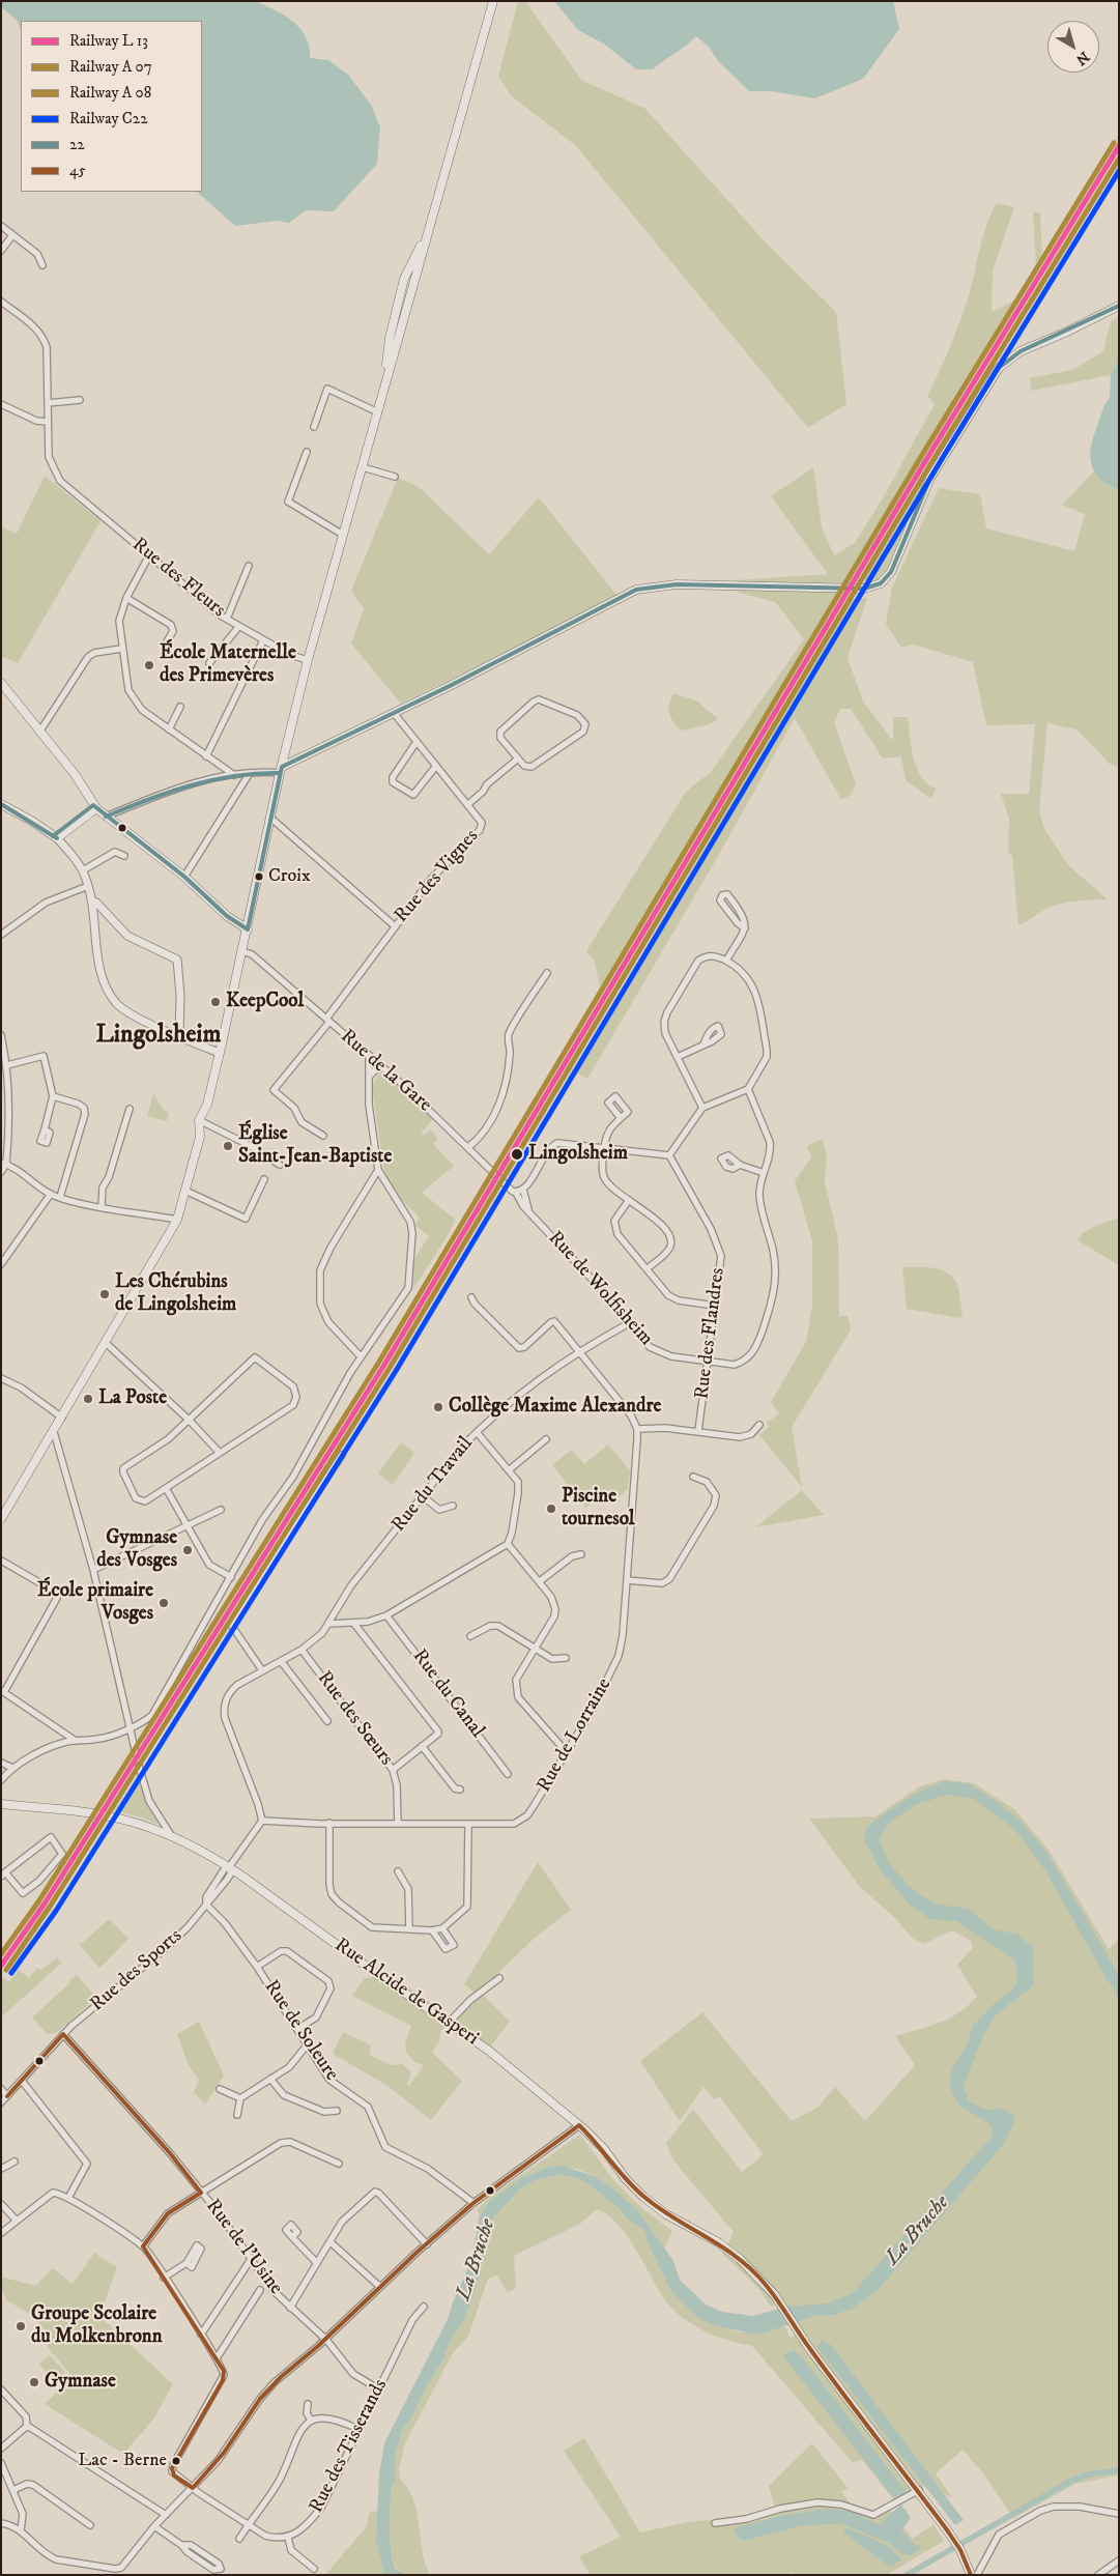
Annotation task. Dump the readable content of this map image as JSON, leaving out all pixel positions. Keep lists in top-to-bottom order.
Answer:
{
  "streets": {
    "main road": ["Rue Alcide de Gasperi"],
    "street": [
      "Rue des Fleurs",
      "Rue des Vignes",
      "Rue de la Gare",
      "Rue de Wolfisheim",
      "Rue des Flandres",
      "Rue du Travail",
      "Rue du Canal",
      "Rue des Sœurs",
      "Rue de Lorraine",
      "Rue des Sports",
      "Rue de Soleure",
      "Rue de l'Usine",
      "Rue des Tisserands"
    ]
  },
  "crossings": [
    ["Rue des Vignes", "Rue de la Gare"],
    ["Rue de la Gare", "Rue de Wolfisheim"],
    ["Rue de Wolfisheim", "Rue des Flandres"],
    ["Rue de Wolfisheim", "Rue du Travail"],
    ["Rue du Travail", "Rue des Sœurs"],
    ["Rue du Travail", "Rue de Lorraine"],
    ["Rue des Sœurs", "Rue de Lorraine"],
    ["Rue des Sports", "Rue Alcide de Gasperi"],
    ["Rue des Sports", "Rue de Soleure"],
    ["Rue des Sports", "Rue de l'Usine"],
    ["Rue de l'Usine", "Rue des Tisserands"]
  ],
  "districts": ["Lingolsheim"],
  "water": ["La Bruche"],
  "places": [
    "École Maternelle des Primevères",
    "Croix",
    "KeepCool",
    "Église Saint-Jean-Baptiste",
    "Lingolsheim",
    "Les Chérubins de Lingolsheim",
    "La Poste",
    "Collège Maxime Alexandre",
    "Piscine tournesol",
    "Gymnase des Vosges",
    "École primaire Vosges",
    "Groupe Scolaire du Molkenbronn",
    "Gymnase",
    "Lac - Berne"
  ],
  "lines": ["rail line C22", "transit line 22", "transit line 45"],
  "legend": [
    "Railway L 13",
    "Railway A 07",
    "Railway A 08",
    "Railway C22",
    "22",
    "45"
  ],
  "north": "bottom right"
}
